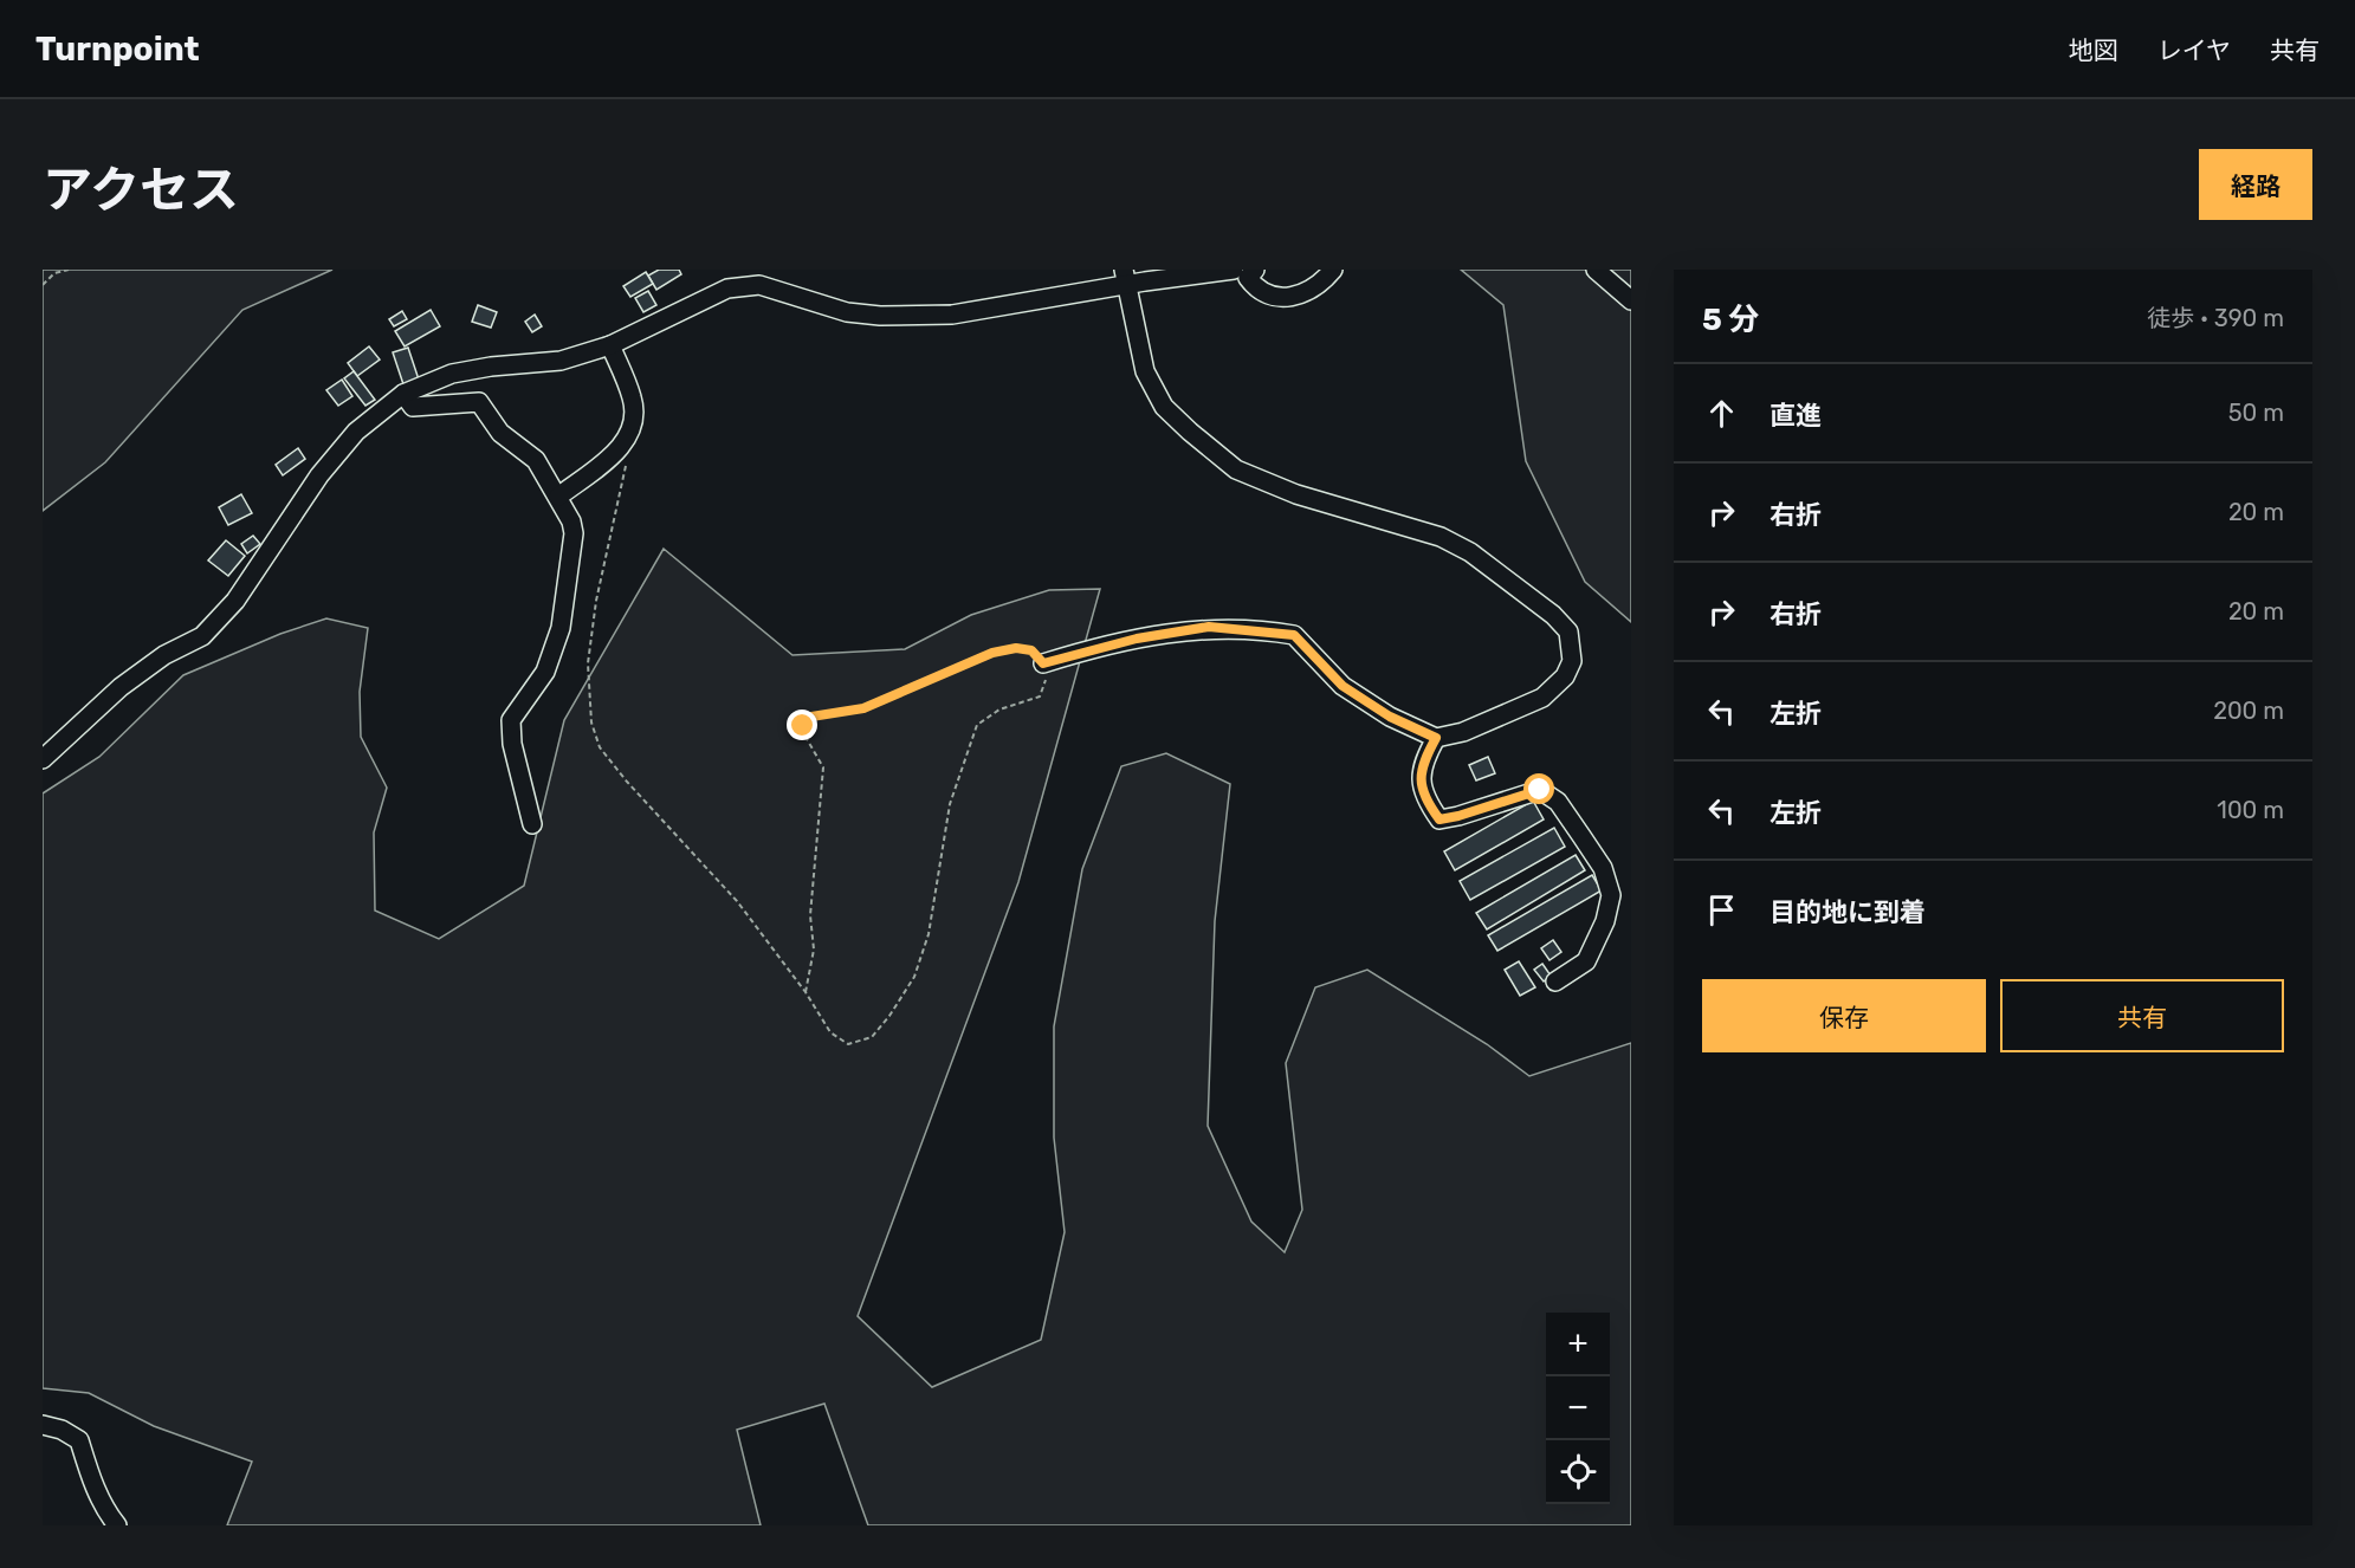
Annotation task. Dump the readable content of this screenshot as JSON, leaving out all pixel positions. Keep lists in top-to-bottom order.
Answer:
{
  "page": {
    "header": "Turnpoint",
    "nav": ["地図", "レイヤ", "共有"],
    "title": "アクセス",
    "buttons": [
      "経路",
      ["保存", "共有"]
    ],
    "heading": ["5 分", "徒歩 · 390 m"],
    "list": [
      ["直進", "50 m"],
      ["右折", "20 m"],
      ["右折", "20 m"],
      ["左折", "200 m"],
      ["左折", "100 m"],
      "目的地に到着"
    ],
    "map_buttons": ["+", "−"]
  }
}
